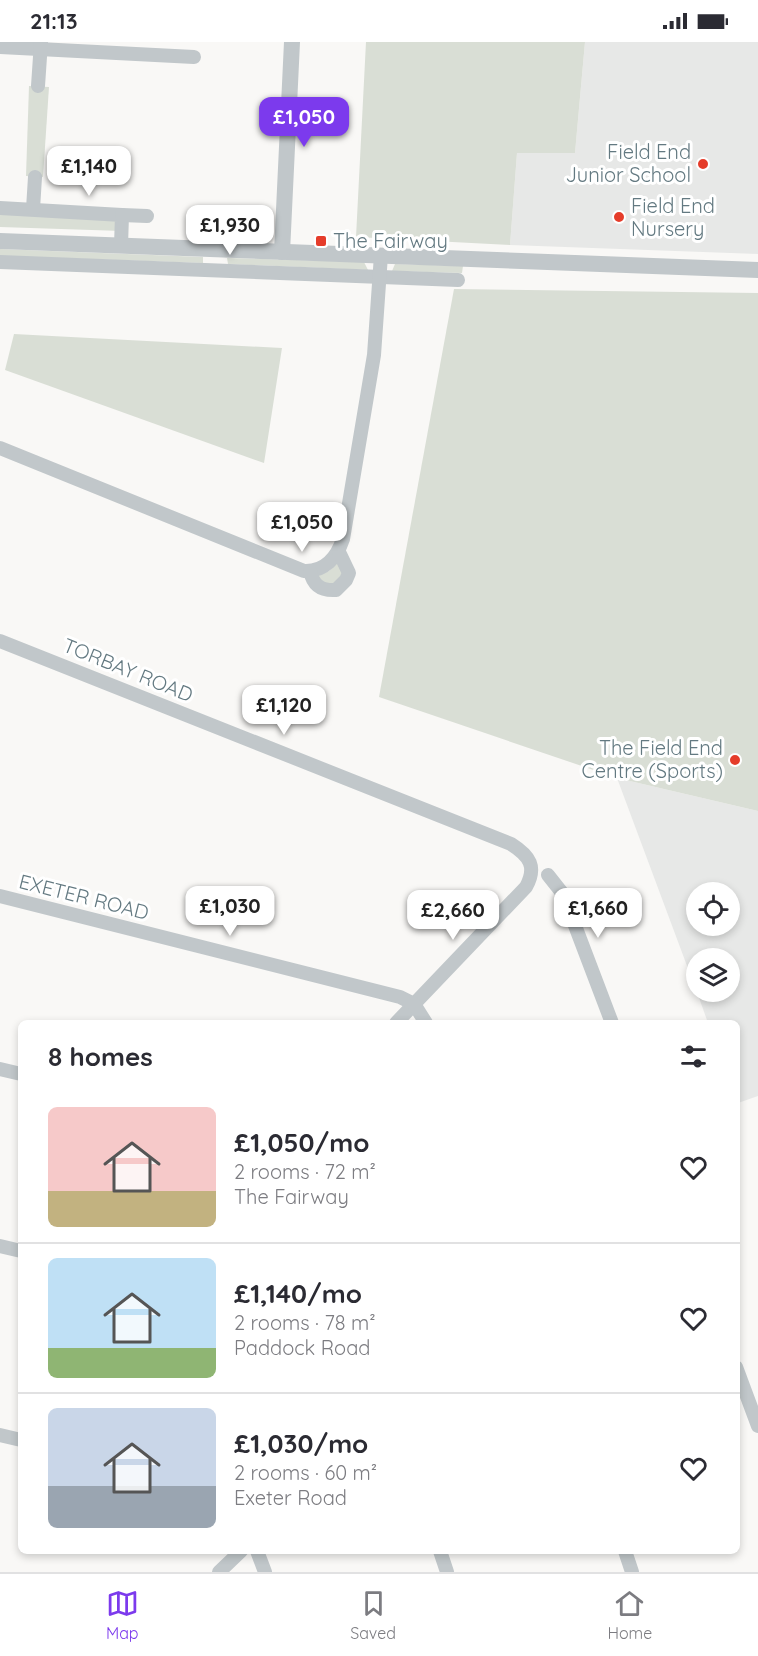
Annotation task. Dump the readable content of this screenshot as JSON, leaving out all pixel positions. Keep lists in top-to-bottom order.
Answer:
{
  "streets": {
    "street": ["TORBAY ROAD", "EXETER ROAD"]
  },
  "crossings": [
    ["TORBAY ROAD", "EXETER ROAD"]
  ],
  "places": {
    "other": ["Field End Junior School", "Field End Nursery", "The Field End Centre (Sports)"],
    "transit": ["The Fairway"]
  },
  "page": {
    "status": "21:13",
    "price": [
      "£1,050",
      "£1,140",
      "£1,930",
      "£1,050",
      "£1,120",
      "£1,030",
      "£1,660",
      "£2,660"
    ],
    "heading": "8 homes",
    "list": [
      {
        "name": "£1,050/mo",
        "note": "2 rooms · 72 m² · The Fairway"
      },
      {
        "name": "£1,140/mo",
        "note": "2 rooms · 78 m² · Paddock Road"
      },
      {
        "name": "£1,030/mo",
        "note": "2 rooms · 60 m² · Exeter Road"
      }
    ],
    "tabs": ["Map", "Saved", "Home"]
  }
}
